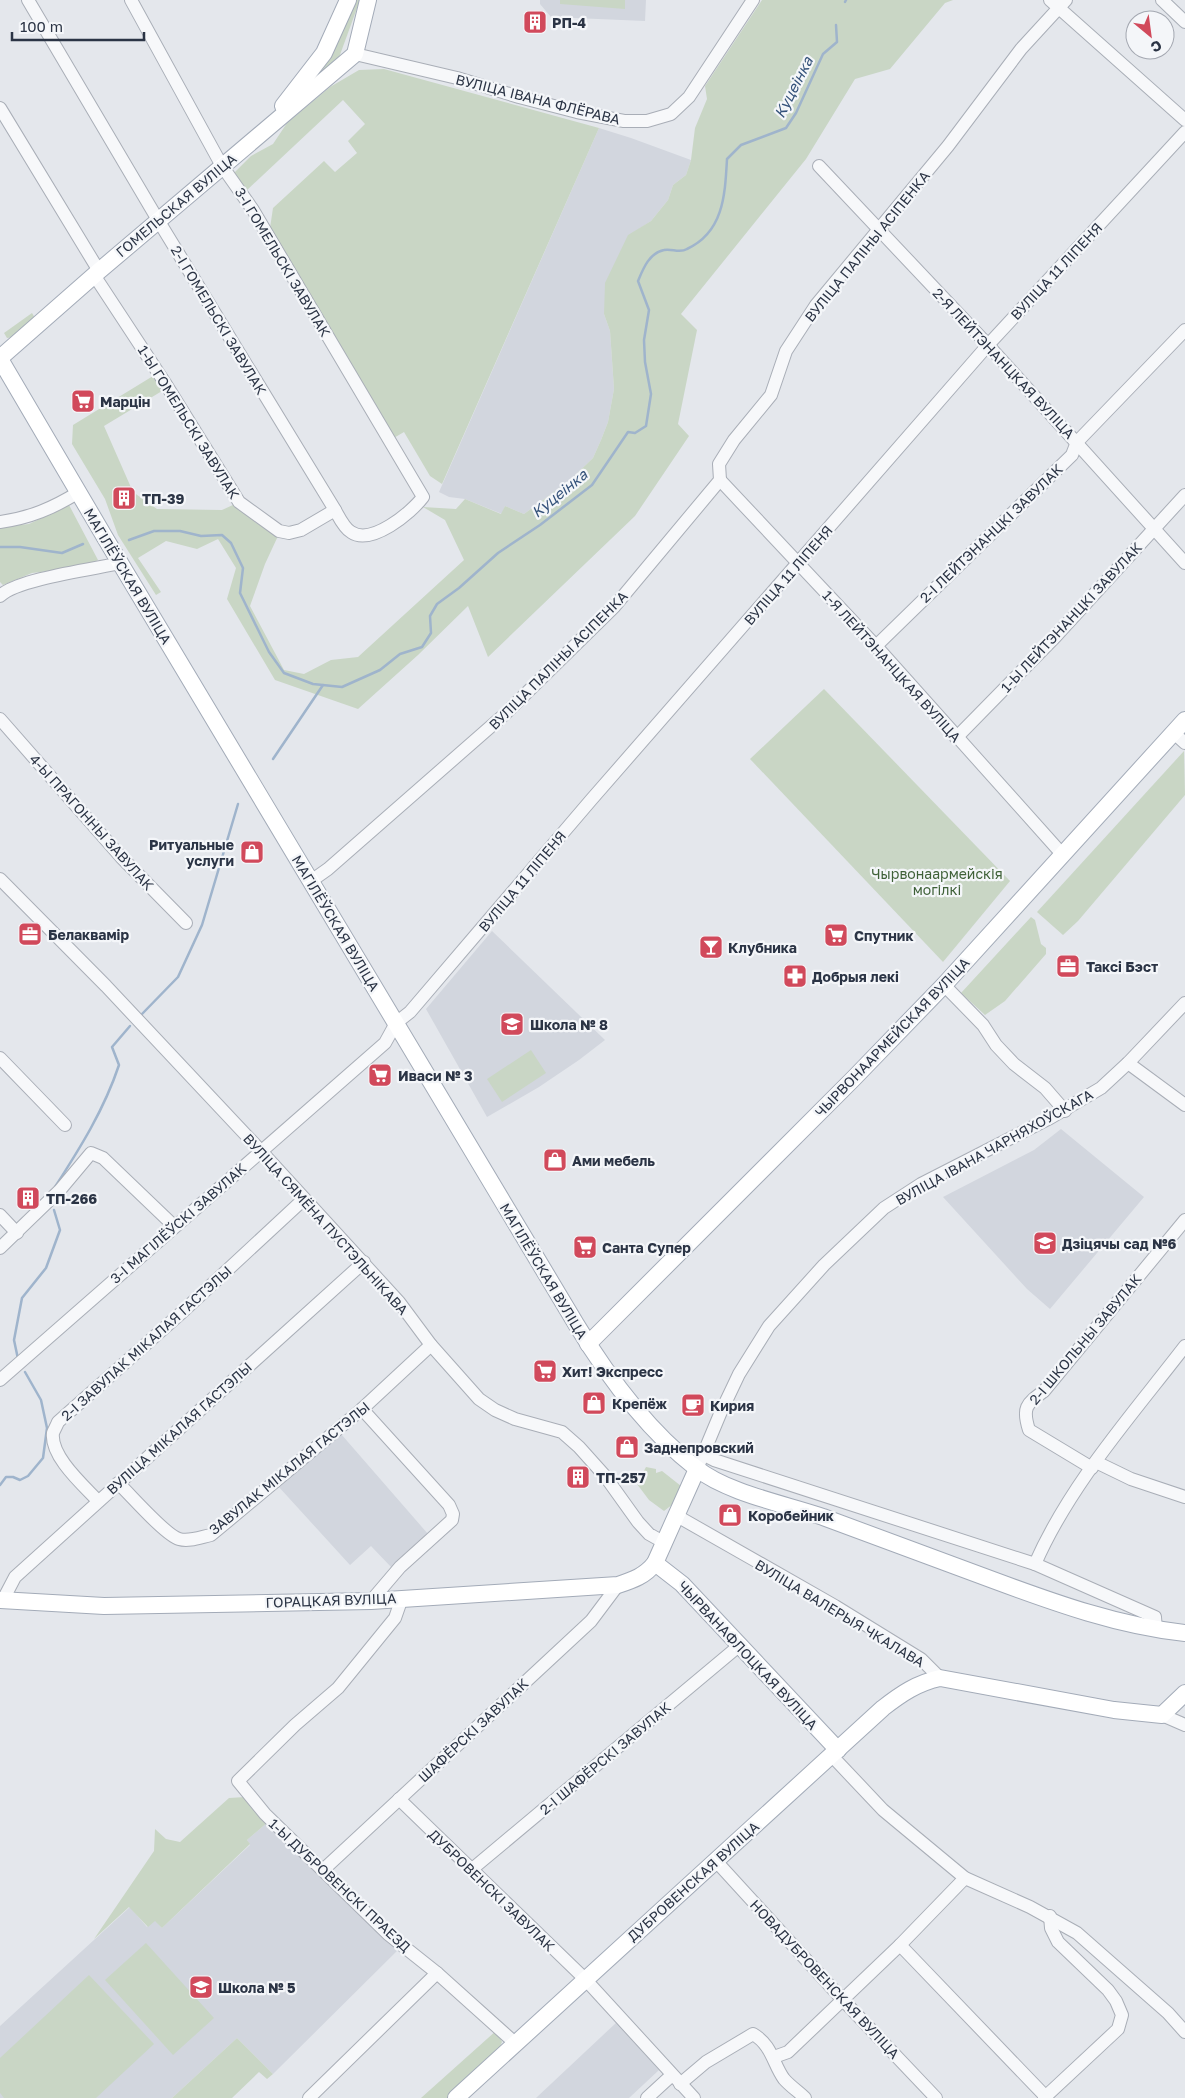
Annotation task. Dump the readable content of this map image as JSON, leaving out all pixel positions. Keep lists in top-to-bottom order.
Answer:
{
  "streets": {
    "main road": [
      "ГОМЕЛЬСКАЯ ВУЛІЦА",
      "МАГІЛЁЎСКАЯ ВУЛІЦА",
      "ЧЫРВОНААРМЕЙСКАЯ ВУЛІЦА",
      "ГОРАЦКАЯ ВУЛІЦА",
      "ЧЫРВАНАФЛОЦКАЯ ВУЛІЦА",
      "ДУБРОВЕНСКАЯ ВУЛІЦА"
    ],
    "street": [
      "ВУЛІЦА ІВАНА ФЛЁРАВА",
      "ВУЛІЦА ПАЛІНЫ АСІПЕНКА",
      "3-І ГОМЕЛЬСКІ ЗАВУЛАК",
      "ВУЛІЦА 11 ЛІПЕНЯ",
      "2-І ГОМЕЛЬСКІ ЗАВУЛАК",
      "2-Я ЛЕЙТЭНАНЦКАЯ ВУЛІЦА",
      "1-Ы ГОМЕЛЬСКІ ЗАВУЛАК",
      "2-І ЛЕЙТЭНАНЦКІ ЗАВУЛАК",
      "1-Ы ЛЕЙТЭНАНЦКІ ЗАВУЛАК",
      "1-Я ЛЕЙТЭНАНЦКАЯ ВУЛІЦА",
      "4-Ы ПРАГОННЫ ЗАВУЛАК",
      "ВУЛІЦА ІВАНА ЧАРНЯХОЎСКАГА",
      "3-І МАГІЛЁЎСКІ ЗАВУЛАК",
      "ВУЛІЦА СЯМЁНА ПУСТЭЛЬНІКАВА",
      "2-І ШКОЛЬНЫ ЗАВУЛАК",
      "2-І ЗАВУЛАК МІКАЛАЯ ГАСТЭЛЫ",
      "ВУЛІЦА МІКАЛАЯ ГАСТЭЛЫ",
      "ЗАВУЛАК МІКАЛАЯ ГАСТЭЛЫ",
      "ВУЛІЦА ВАЛЕРЫЯ ЧКАЛАВА",
      "ШАФЁРСКІ ЗАВУЛАК",
      "2-І ШАФЁРСКІ ЗАВУЛАК",
      "1-Ы ДУБРОВЕНСКІ ПРАЕЗД",
      "ДУБРОВЕНСКІ ЗАВУЛАК",
      "НОВАДУБРОВЕНСКАЯ ВУЛІЦА"
    ]
  },
  "crossings": [
    ["ВУЛІЦА ІВАНА ФЛЁРАВА", "ГОМЕЛЬСКАЯ ВУЛІЦА"],
    ["ГОМЕЛЬСКАЯ ВУЛІЦА", "3-І ГОМЕЛЬСКІ ЗАВУЛАК"],
    ["ГОМЕЛЬСКАЯ ВУЛІЦА", "2-І ГОМЕЛЬСКІ ЗАВУЛАК"],
    ["ГОМЕЛЬСКАЯ ВУЛІЦА", "1-Ы ГОМЕЛЬСКІ ЗАВУЛАК"],
    ["ГОМЕЛЬСКАЯ ВУЛІЦА", "МАГІЛЁЎСКАЯ ВУЛІЦА"],
    ["ВУЛІЦА ПАЛІНЫ АСІПЕНКА", "2-Я ЛЕЙТЭНАНЦКАЯ ВУЛІЦА"],
    ["ВУЛІЦА ПАЛІНЫ АСІПЕНКА", "МАГІЛЁЎСКАЯ ВУЛІЦА"],
    ["ВУЛІЦА ПАЛІНЫ АСІПЕНКА", "1-Я ЛЕЙТЭНАНЦКАЯ ВУЛІЦА"],
    ["3-І ГОМЕЛЬСКІ ЗАВУЛАК", "2-І ГОМЕЛЬСКІ ЗАВУЛАК"],
    ["ВУЛІЦА 11 ЛІПЕНЯ", "2-Я ЛЕЙТЭНАНЦКАЯ ВУЛІЦА"],
    ["ВУЛІЦА 11 ЛІПЕНЯ", "МАГІЛЁЎСКАЯ ВУЛІЦА"],
    ["ВУЛІЦА 11 ЛІПЕНЯ", "1-Я ЛЕЙТЭНАНЦКАЯ ВУЛІЦА"],
    ["ВУЛІЦА 11 ЛІПЕНЯ", "3-І МАГІЛЁЎСКІ ЗАВУЛАК"],
    ["2-І ГОМЕЛЬСКІ ЗАВУЛАК", "1-Ы ГОМЕЛЬСКІ ЗАВУЛАК"],
    ["2-Я ЛЕЙТЭНАНЦКАЯ ВУЛІЦА", "2-І ЛЕЙТЭНАНЦКІ ЗАВУЛАК"],
    ["2-Я ЛЕЙТЭНАНЦКАЯ ВУЛІЦА", "1-Ы ЛЕЙТЭНАНЦКІ ЗАВУЛАК"],
    ["2-І ЛЕЙТЭНАНЦКІ ЗАВУЛАК", "1-Я ЛЕЙТЭНАНЦКАЯ ВУЛІЦА"],
    ["МАГІЛЁЎСКАЯ ВУЛІЦА", "ЧЫРВОНААРМЕЙСКАЯ ВУЛІЦА"],
    ["МАГІЛЁЎСКАЯ ВУЛІЦА", "ВУЛІЦА ІВАНА ЧАРНЯХОЎСКАГА"],
    ["МАГІЛЁЎСКАЯ ВУЛІЦА", "3-І МАГІЛЁЎСКІ ЗАВУЛАК"],
    ["1-Ы ЛЕЙТЭНАНЦКІ ЗАВУЛАК", "1-Я ЛЕЙТЭНАНЦКАЯ ВУЛІЦА"],
    ["1-Я ЛЕЙТЭНАНЦКАЯ ВУЛІЦА", "ЧЫРВОНААРМЕЙСКАЯ ВУЛІЦА"],
    ["3-І МАГІЛЁЎСКІ ЗАВУЛАК", "ВУЛІЦА СЯМЁНА ПУСТЭЛЬНІКАВА"],
    ["ВУЛІЦА СЯМЁНА ПУСТЭЛЬНІКАВА", "2-І ЗАВУЛАК МІКАЛАЯ ГАСТЭЛЫ"],
    ["ВУЛІЦА СЯМЁНА ПУСТЭЛЬНІКАВА", "ВУЛІЦА МІКАЛАЯ ГАСТЭЛЫ"],
    ["ВУЛІЦА СЯМЁНА ПУСТЭЛЬНІКАВА", "ЗАВУЛАК МІКАЛАЯ ГАСТЭЛЫ"],
    ["2-І ЗАВУЛАК МІКАЛАЯ ГАСТЭЛЫ", "ВУЛІЦА МІКАЛАЯ ГАСТЭЛЫ"],
    ["ВУЛІЦА МІКАЛАЯ ГАСТЭЛЫ", "ЗАВУЛАК МІКАЛАЯ ГАСТЭЛЫ"],
    ["ВУЛІЦА МІКАЛАЯ ГАСТЭЛЫ", "ГОРАЦКАЯ ВУЛІЦА"],
    ["ГОРАЦКАЯ ВУЛІЦА", "ЧЫРВАНАФЛОЦКАЯ ВУЛІЦА"],
    ["ГОРАЦКАЯ ВУЛІЦА", "ШАФЁРСКІ ЗАВУЛАК"],
    ["ГОРАЦКАЯ ВУЛІЦА", "1-Ы ДУБРОВЕНСКІ ПРАЕЗД"],
    ["ВУЛІЦА ВАЛЕРЫЯ ЧКАЛАВА", "ДУБРОВЕНСКАЯ ВУЛІЦА"],
    ["ЧЫРВАНАФЛОЦКАЯ ВУЛІЦА", "2-І ШАФЁРСКІ ЗАВУЛАК"],
    ["ЧЫРВАНАФЛОЦКАЯ ВУЛІЦА", "ДУБРОВЕНСКАЯ ВУЛІЦА"],
    ["ШАФЁРСКІ ЗАВУЛАК", "1-Ы ДУБРОВЕНСКІ ПРАЕЗД"],
    ["ШАФЁРСКІ ЗАВУЛАК", "ДУБРОВЕНСКІ ЗАВУЛАК"],
    ["2-І ШАФЁРСКІ ЗАВУЛАК", "ДУБРОВЕНСКІ ЗАВУЛАК"],
    ["ДУБРОВЕНСКАЯ ВУЛІЦА", "1-Ы ДУБРОВЕНСКІ ПРАЕЗД"],
    ["ДУБРОВЕНСКАЯ ВУЛІЦА", "ДУБРОВЕНСКІ ЗАВУЛАК"],
    ["ДУБРОВЕНСКАЯ ВУЛІЦА", "НОВАДУБРОВЕНСКАЯ ВУЛІЦА"]
  ],
  "water": ["Куцеінка"],
  "parks": ["Чырвонаармейскія могілкі"],
  "places": {
    "building": [
      "РП-4",
      "ТП-39",
      "ТП-266",
      "ТП-257"
    ],
    "supermarket": [
      "Марцін",
      "Спутник",
      "Иваси № 3",
      "Санта Супер",
      "Хит! Экспресс"
    ],
    "shop": [
      "Ритуальные услуги",
      "Ами мебель",
      "Крепёж",
      "Заднепровский",
      "Коробейник"
    ],
    "office": ["Белаквамір", "Таксі Бэст"],
    "bar": ["Клубника"],
    "pharmacy": ["Добрыя лекі"],
    "school or university": ["Школа № 8", "Дзіцячы сад №6", "Школа № 5"],
    "cafe": ["Кирия"]
  },
  "scale_bar": "100 m",
  "north": "bottom right"
}
